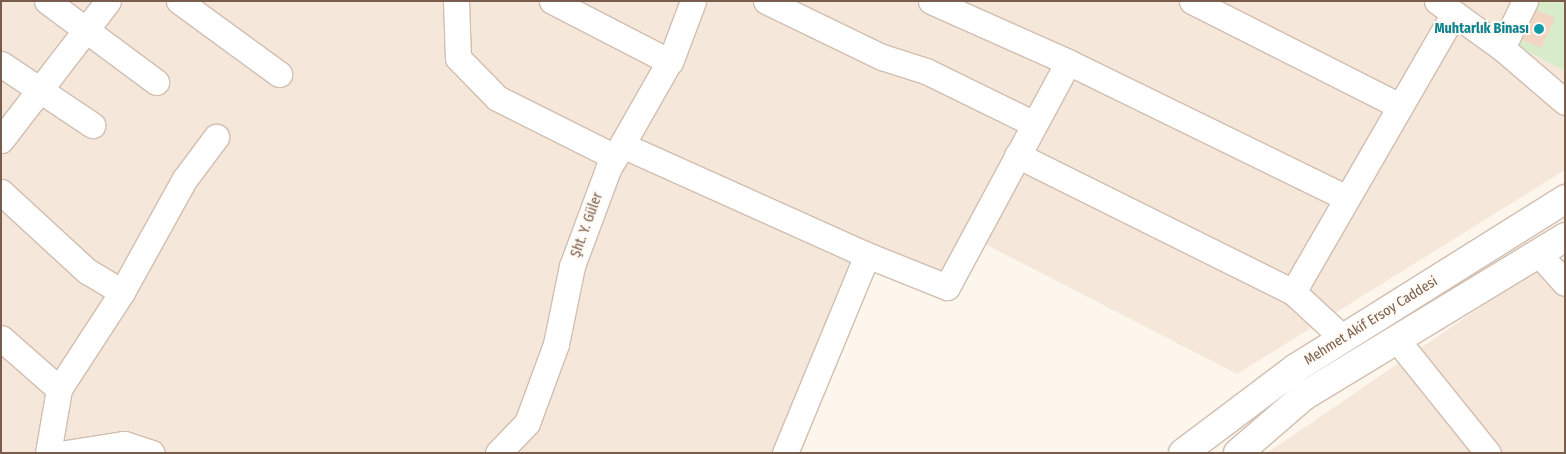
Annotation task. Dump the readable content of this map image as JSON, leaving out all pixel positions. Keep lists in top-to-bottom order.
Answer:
{
  "streets": {
    "main road": ["Mehmet Akif Ersoy Caddesi"],
    "street": ["Şht. Y. Güler"]
  },
  "places": ["Muhtarlık Binası"]
}
